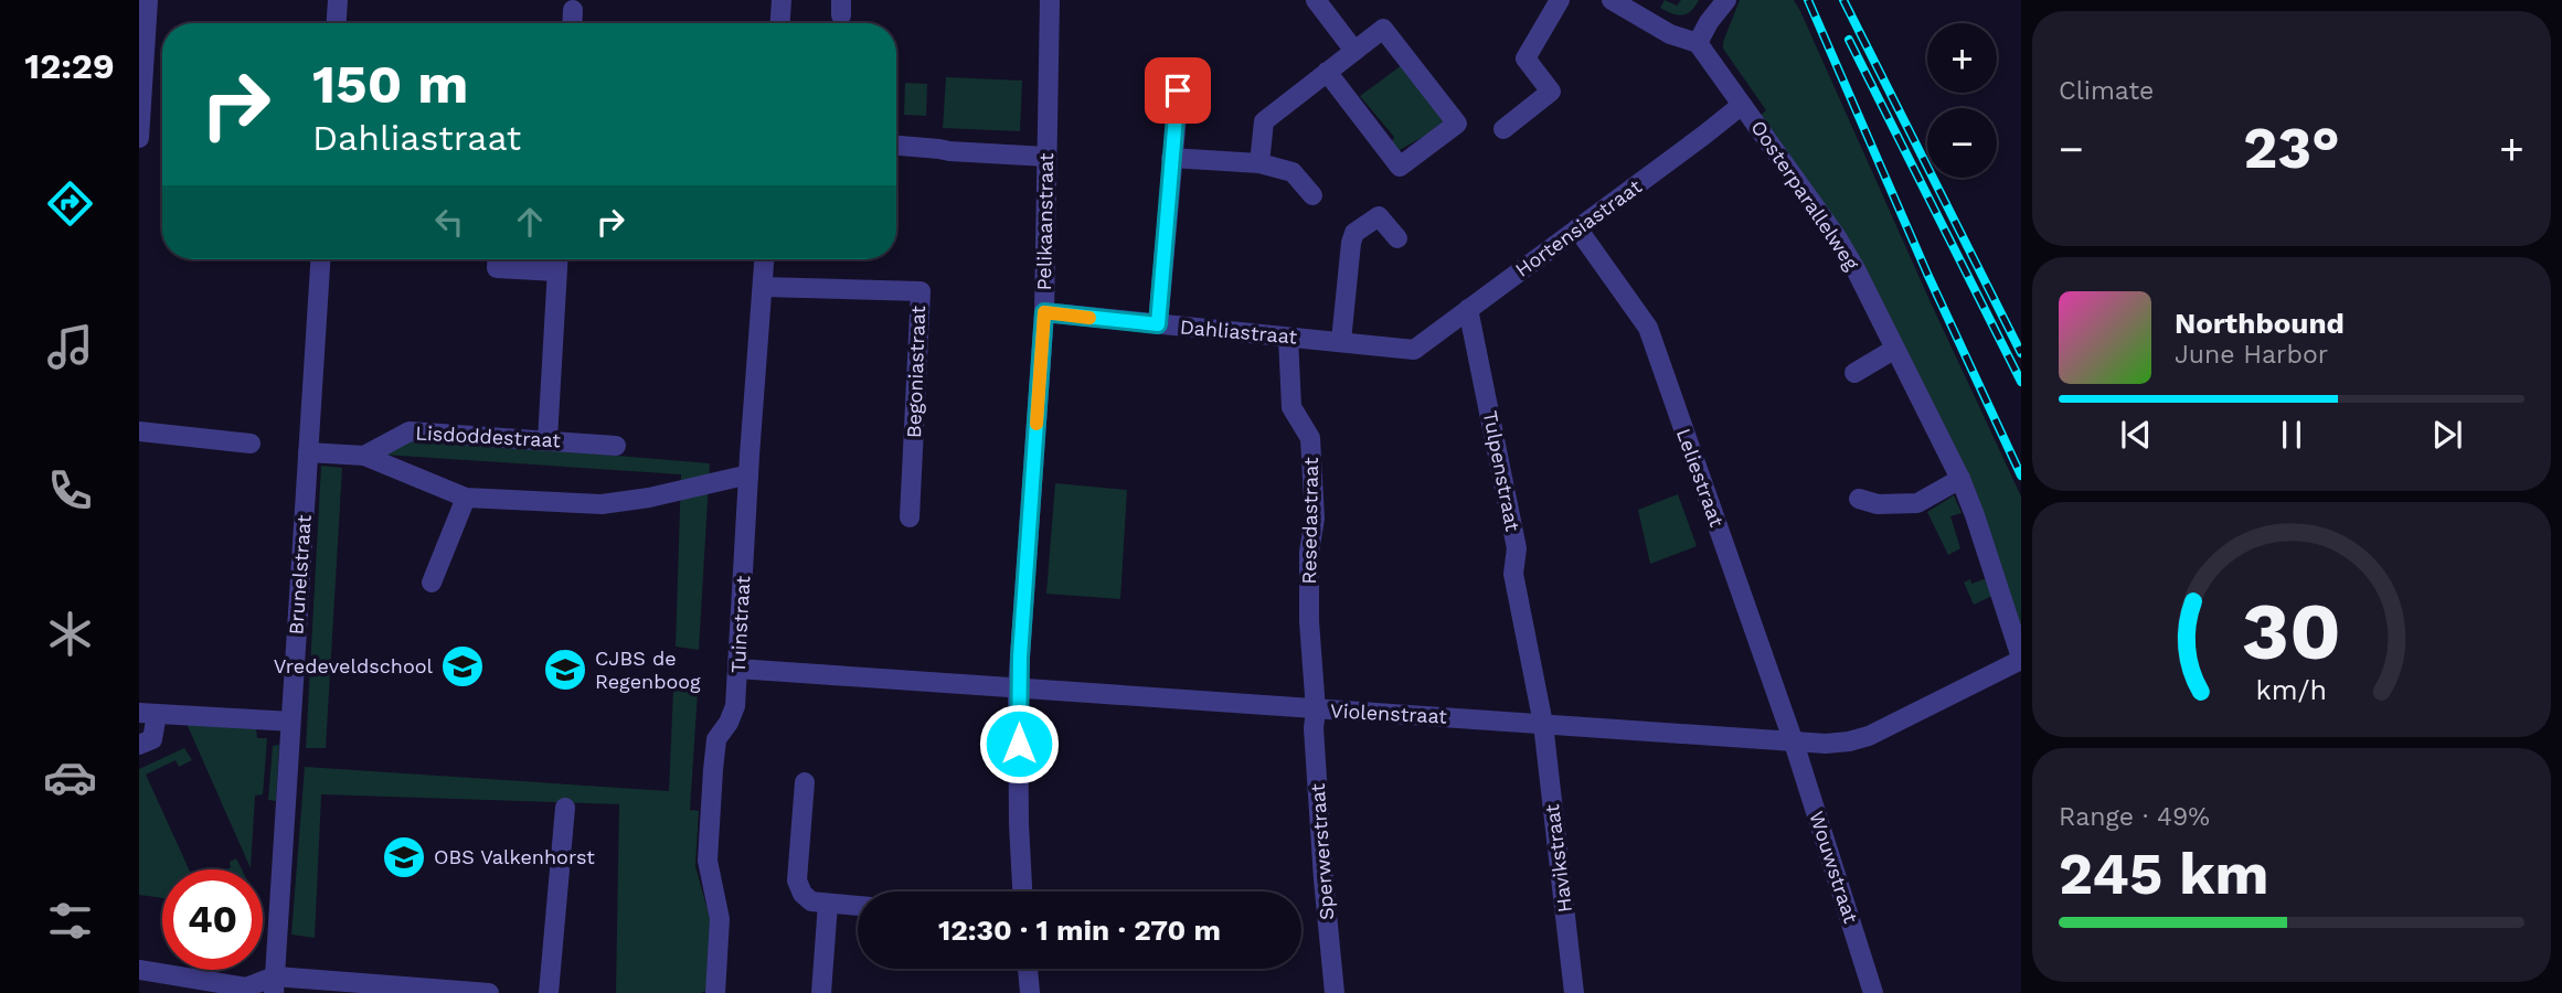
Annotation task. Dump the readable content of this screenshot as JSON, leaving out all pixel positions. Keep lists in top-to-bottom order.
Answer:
{
  "streets": {
    "street": [
      "Oosterparallelweg",
      "Pelikaanstraat",
      "Hortensiastraat",
      "Dahliastraat",
      "Begoniastraat",
      "Lisdoddestraat",
      "Tulpenstraat",
      "Leliestraat",
      "Resedastraat",
      "Brunelstraat",
      "Tuinstraat",
      "Violenstraat",
      "Sperwerstraat",
      "Havikstraat",
      "Wouwstraat"
    ]
  },
  "crossings": [
    ["Oosterparallelweg", "Hortensiastraat"],
    ["Oosterparallelweg", "Violenstraat"],
    ["Pelikaanstraat", "Dahliastraat"],
    ["Pelikaanstraat", "Violenstraat"],
    ["Hortensiastraat", "Dahliastraat"],
    ["Hortensiastraat", "Tulpenstraat"],
    ["Hortensiastraat", "Leliestraat"],
    ["Dahliastraat", "Resedastraat"],
    ["Begoniastraat", "Tuinstraat"],
    ["Tulpenstraat", "Violenstraat"],
    ["Tulpenstraat", "Havikstraat"],
    ["Leliestraat", "Violenstraat"],
    ["Leliestraat", "Wouwstraat"],
    ["Resedastraat", "Violenstraat"],
    ["Resedastraat", "Sperwerstraat"],
    ["Tuinstraat", "Violenstraat"],
    ["Violenstraat", "Sperwerstraat"],
    ["Violenstraat", "Havikstraat"],
    ["Violenstraat", "Wouwstraat"]
  ],
  "places": {
    "school or university": ["Vredeveldschool", "CJBS de Regenboog", "OBS Valkenhorst"]
  },
  "page": {
    "tabs": "12:29",
    "tile": [
      "Climate",
      ["Range · 49%", "245 km"]
    ],
    "map_buttons": ["+", "−"],
    "turn": ["150 m", "Dahliastraat"],
    "heat": ["−", "23°", "+"],
    "song": ["Northbound", "June Harbor"],
    "limit": "40",
    "trip": "12:30 · 1 min · 270 m",
    "gauge": ["30", "km/h"]
  }
}
